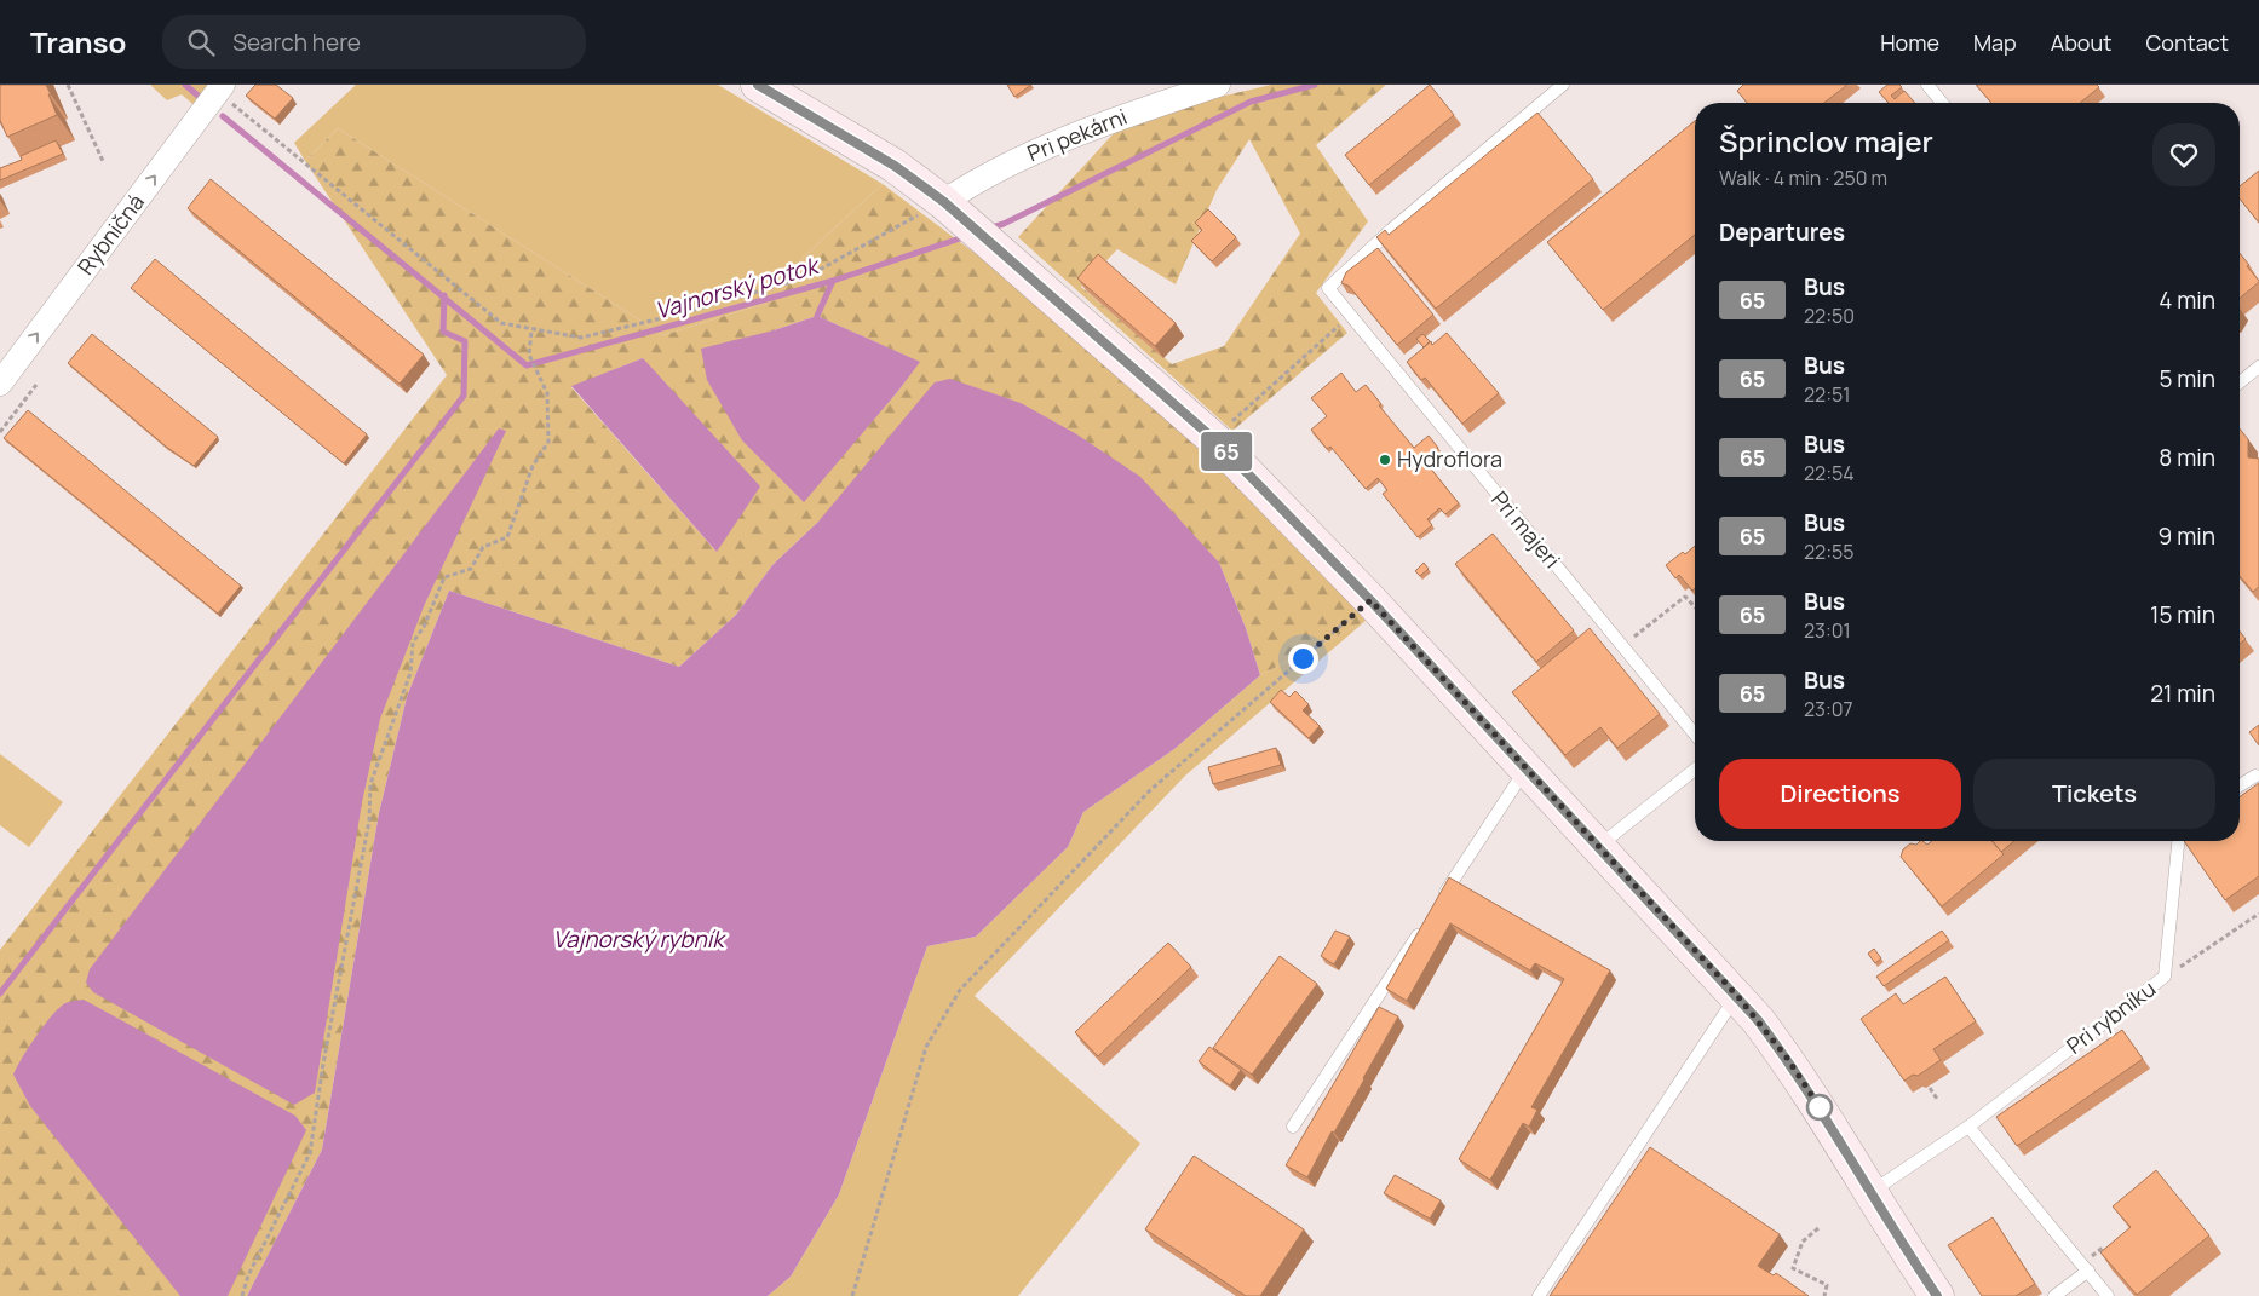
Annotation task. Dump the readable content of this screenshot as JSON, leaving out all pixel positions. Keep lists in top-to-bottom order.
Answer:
{
  "streets": {
    "street": ["Pri pekárni", "Rybničná"],
    "lane": ["Pri majeri", "Pri rybníku"]
  },
  "one_way": ["Rybničná"],
  "water": ["Vajnorský potok", "Vajnorský rybník"],
  "places": ["Hydroflora"],
  "lines": ["bus line 65"],
  "page": {
    "header": "Transo",
    "search": "Search here",
    "nav": [
      "Home",
      "Map",
      "About",
      "Contact"
    ],
    "on_map": "65",
    "heading": [
      ["Šprinclov majer", "Walk · 4 min · 250 m"],
      "Departures"
    ],
    "list": [
      {
        "mark": "65",
        "name": "Bus",
        "note": "22:50",
        "value": "4 min"
      },
      {
        "mark": "65",
        "name": "Bus",
        "note": "22:51",
        "value": "5 min"
      },
      {
        "mark": "65",
        "name": "Bus",
        "note": "22:54",
        "value": "8 min"
      },
      {
        "mark": "65",
        "name": "Bus",
        "note": "22:55",
        "value": "9 min"
      },
      {
        "mark": "65",
        "name": "Bus",
        "note": "23:01",
        "value": "15 min"
      },
      {
        "mark": "65",
        "name": "Bus",
        "note": "23:07",
        "value": "21 min"
      }
    ],
    "buttons": ["Directions", "Tickets"]
  }
}
